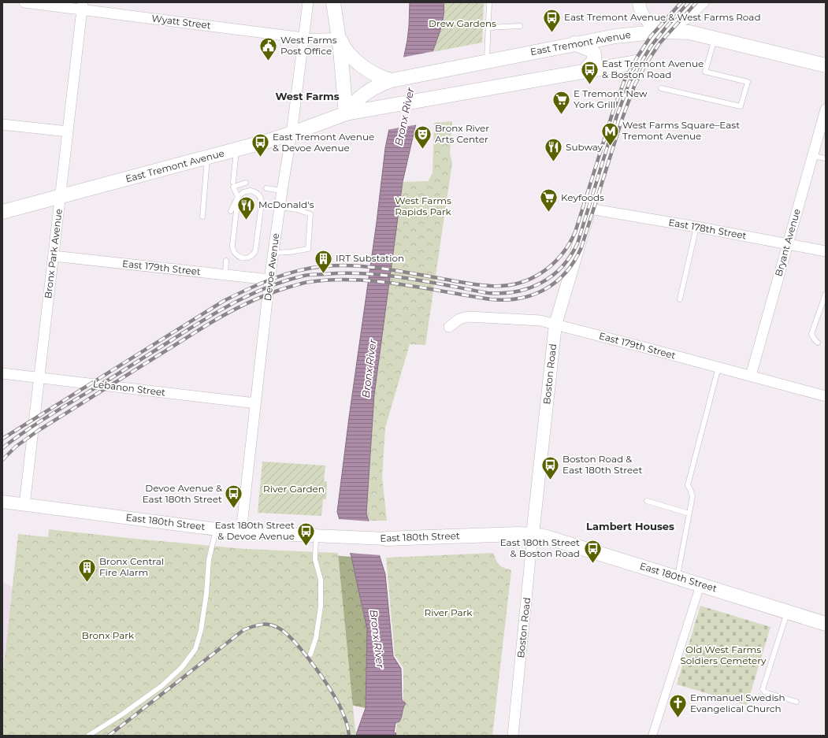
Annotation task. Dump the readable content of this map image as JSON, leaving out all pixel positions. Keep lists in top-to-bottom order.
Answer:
{
  "streets": {
    "main road": ["East Tremont Avenue", "Boston Road", "East 180th Street"],
    "street": [
      "Wyatt Street",
      "East 178th Street",
      "Bryant Avenue",
      "Bronx Park Avenue",
      "Devoe Avenue",
      "East 179th Street",
      "Lebanon Street"
    ]
  },
  "crossings": [
    ["Wyatt Street", "Bronx Park Avenue"],
    ["Wyatt Street", "Devoe Avenue"],
    ["East Tremont Avenue", "Bronx Park Avenue"],
    ["East Tremont Avenue", "Devoe Avenue"],
    ["East Tremont Avenue", "Boston Road"],
    ["East 178th Street", "Bryant Avenue"],
    ["East 178th Street", "Boston Road"],
    ["Bryant Avenue", "East 179th Street"],
    ["Bronx Park Avenue", "East 179th Street"],
    ["Bronx Park Avenue", "Lebanon Street"],
    ["Bronx Park Avenue", "East 180th Street"],
    ["Devoe Avenue", "East 179th Street"],
    ["Devoe Avenue", "Lebanon Street"],
    ["Devoe Avenue", "East 180th Street"],
    ["East 179th Street", "Boston Road"],
    ["Boston Road", "East 180th Street"]
  ],
  "districts": ["West Farms", "Lambert Houses"],
  "water": ["Bronx River"],
  "parks": [
    "Drew Gardens",
    "West Farms Rapids Park",
    "River Garden",
    "River Park",
    "Bronx Park",
    "Old West Farms Soldiers Cemetery"
  ],
  "places": {
    "bus stop": [
      "East Tremont Avenue & West Farms Road",
      "East Tremont Avenue & Boston Road",
      "East Tremont Avenue & Devoe Avenue",
      "Boston Road & East 180th Street",
      "Devoe Avenue & East 180th Street",
      "East 180th Street & Devoe Avenue",
      "East 180th Street & Boston Road"
    ],
    "public building": ["West Farms Post Office"],
    "supermarket": ["E Tremont New York Grill", "Keyfoods"],
    "metro station": ["West Farms Square–East Tremont Avenue"],
    "theatre": ["Bronx River Arts Center"],
    "restaurant": ["Subway", "McDonald's"],
    "building": ["IRT Substation", "Bronx Central Fire Alarm"],
    "church": ["Emmanuel Swedish Evangelical Church"]
  }
}
